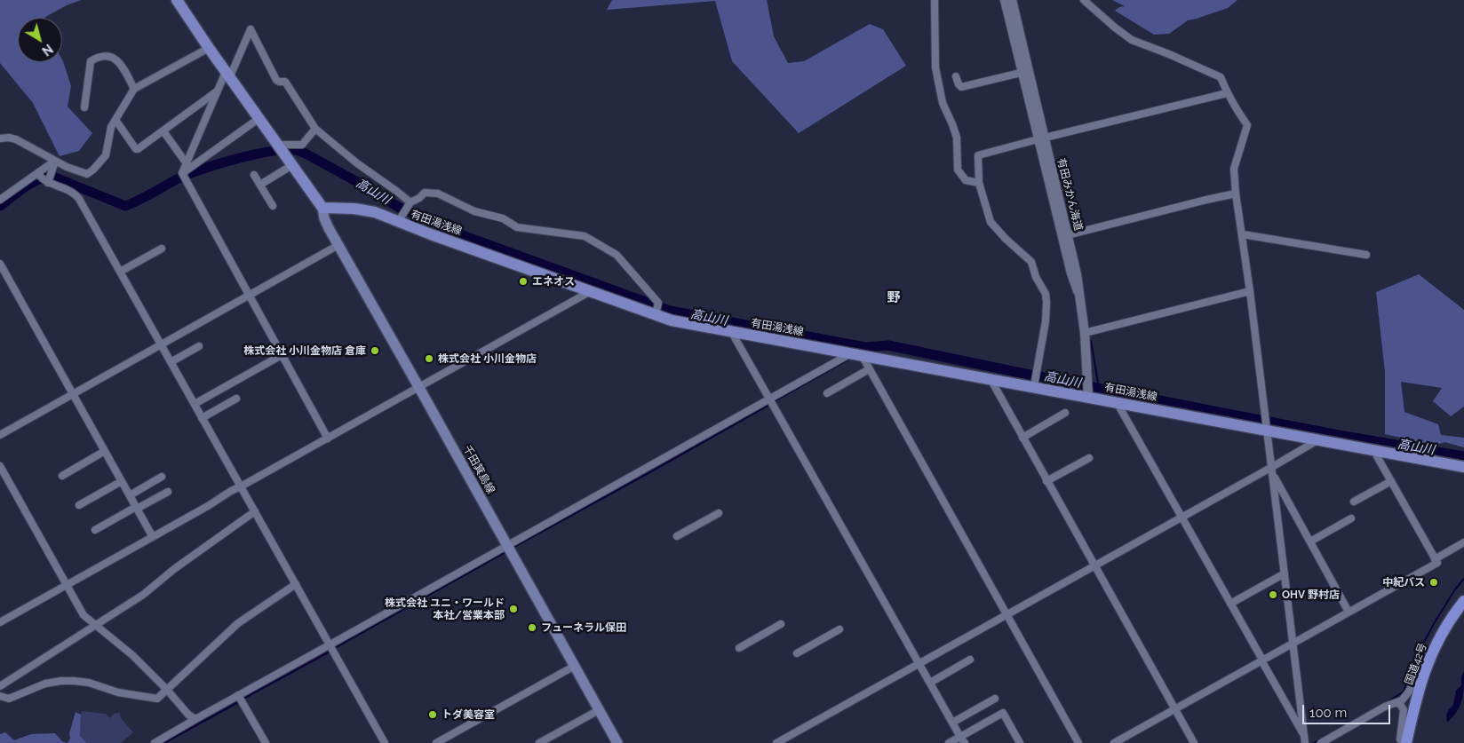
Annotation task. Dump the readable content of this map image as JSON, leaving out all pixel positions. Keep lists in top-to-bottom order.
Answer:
{
  "streets": {
    "highway": ["国道42号"],
    "main road": ["有田湯浅線", "千田箕島線"],
    "street": ["有田みかん海道"]
  },
  "crossings": [
    ["有田みかん海道", "有田湯浅線"],
    ["有田湯浅線", "千田箕島線"]
  ],
  "districts": ["野"],
  "water": ["高山川"],
  "places": [
    "エネオス",
    "株式会社 小川金物店 倉庫",
    "株式会社 小川金物店",
    "中紀バス",
    "OHV 野村店",
    "株式会社 ユニ・ワールド 本社/営業本部",
    "フューネラル保田",
    "トダ美容室"
  ],
  "scale_bar": "100 m",
  "north": "bottom right"
}
